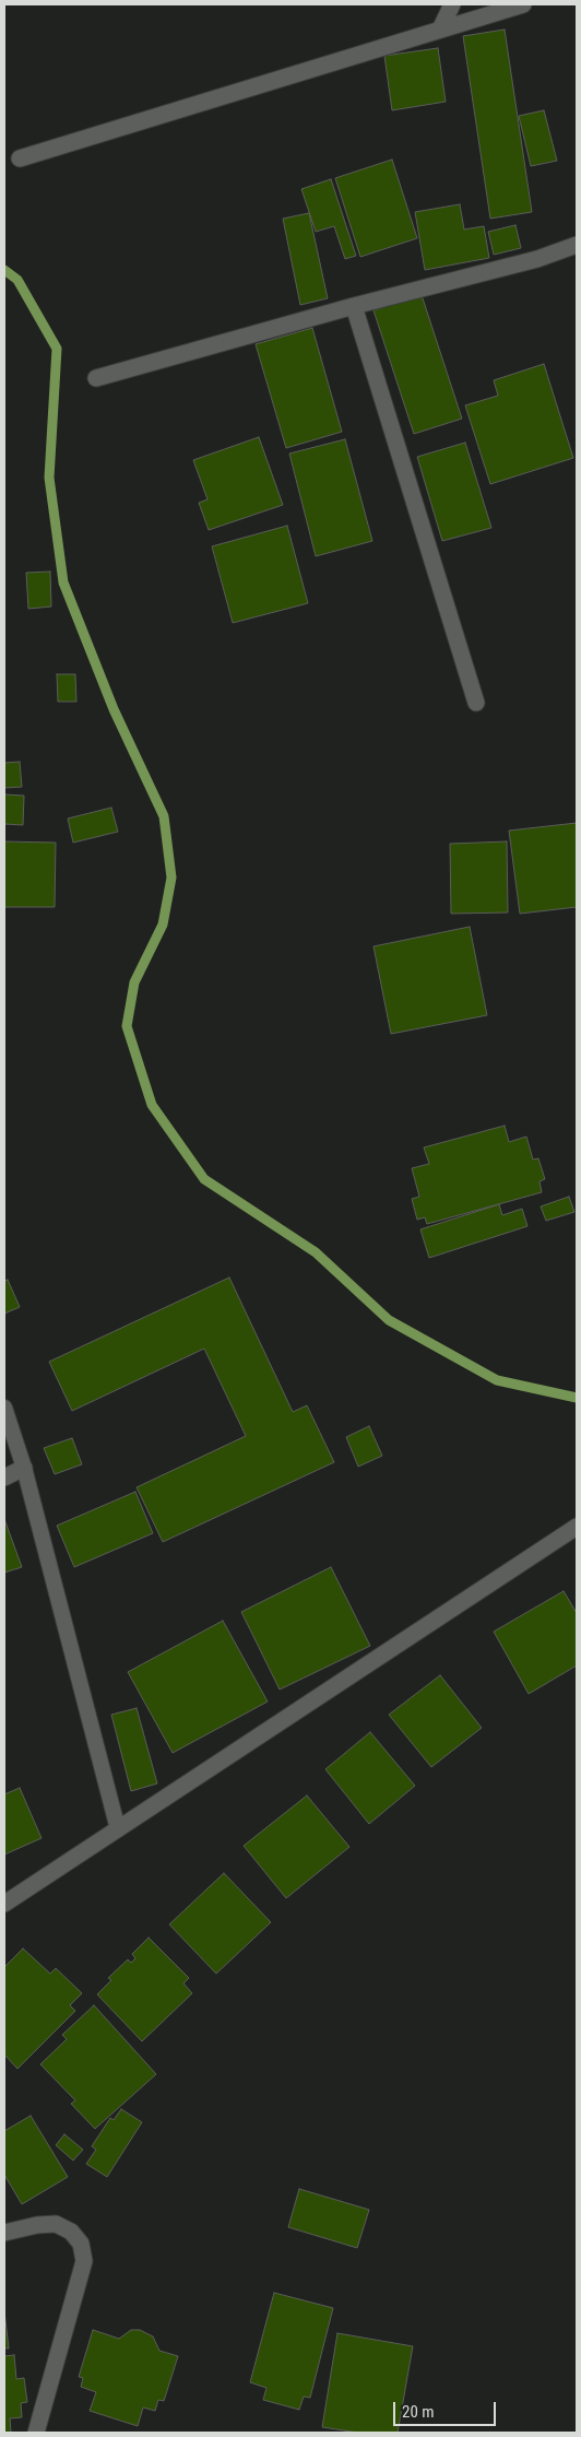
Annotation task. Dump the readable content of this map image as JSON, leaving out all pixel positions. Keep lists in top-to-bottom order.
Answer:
{
  "scale_bar": "20 m"
}
